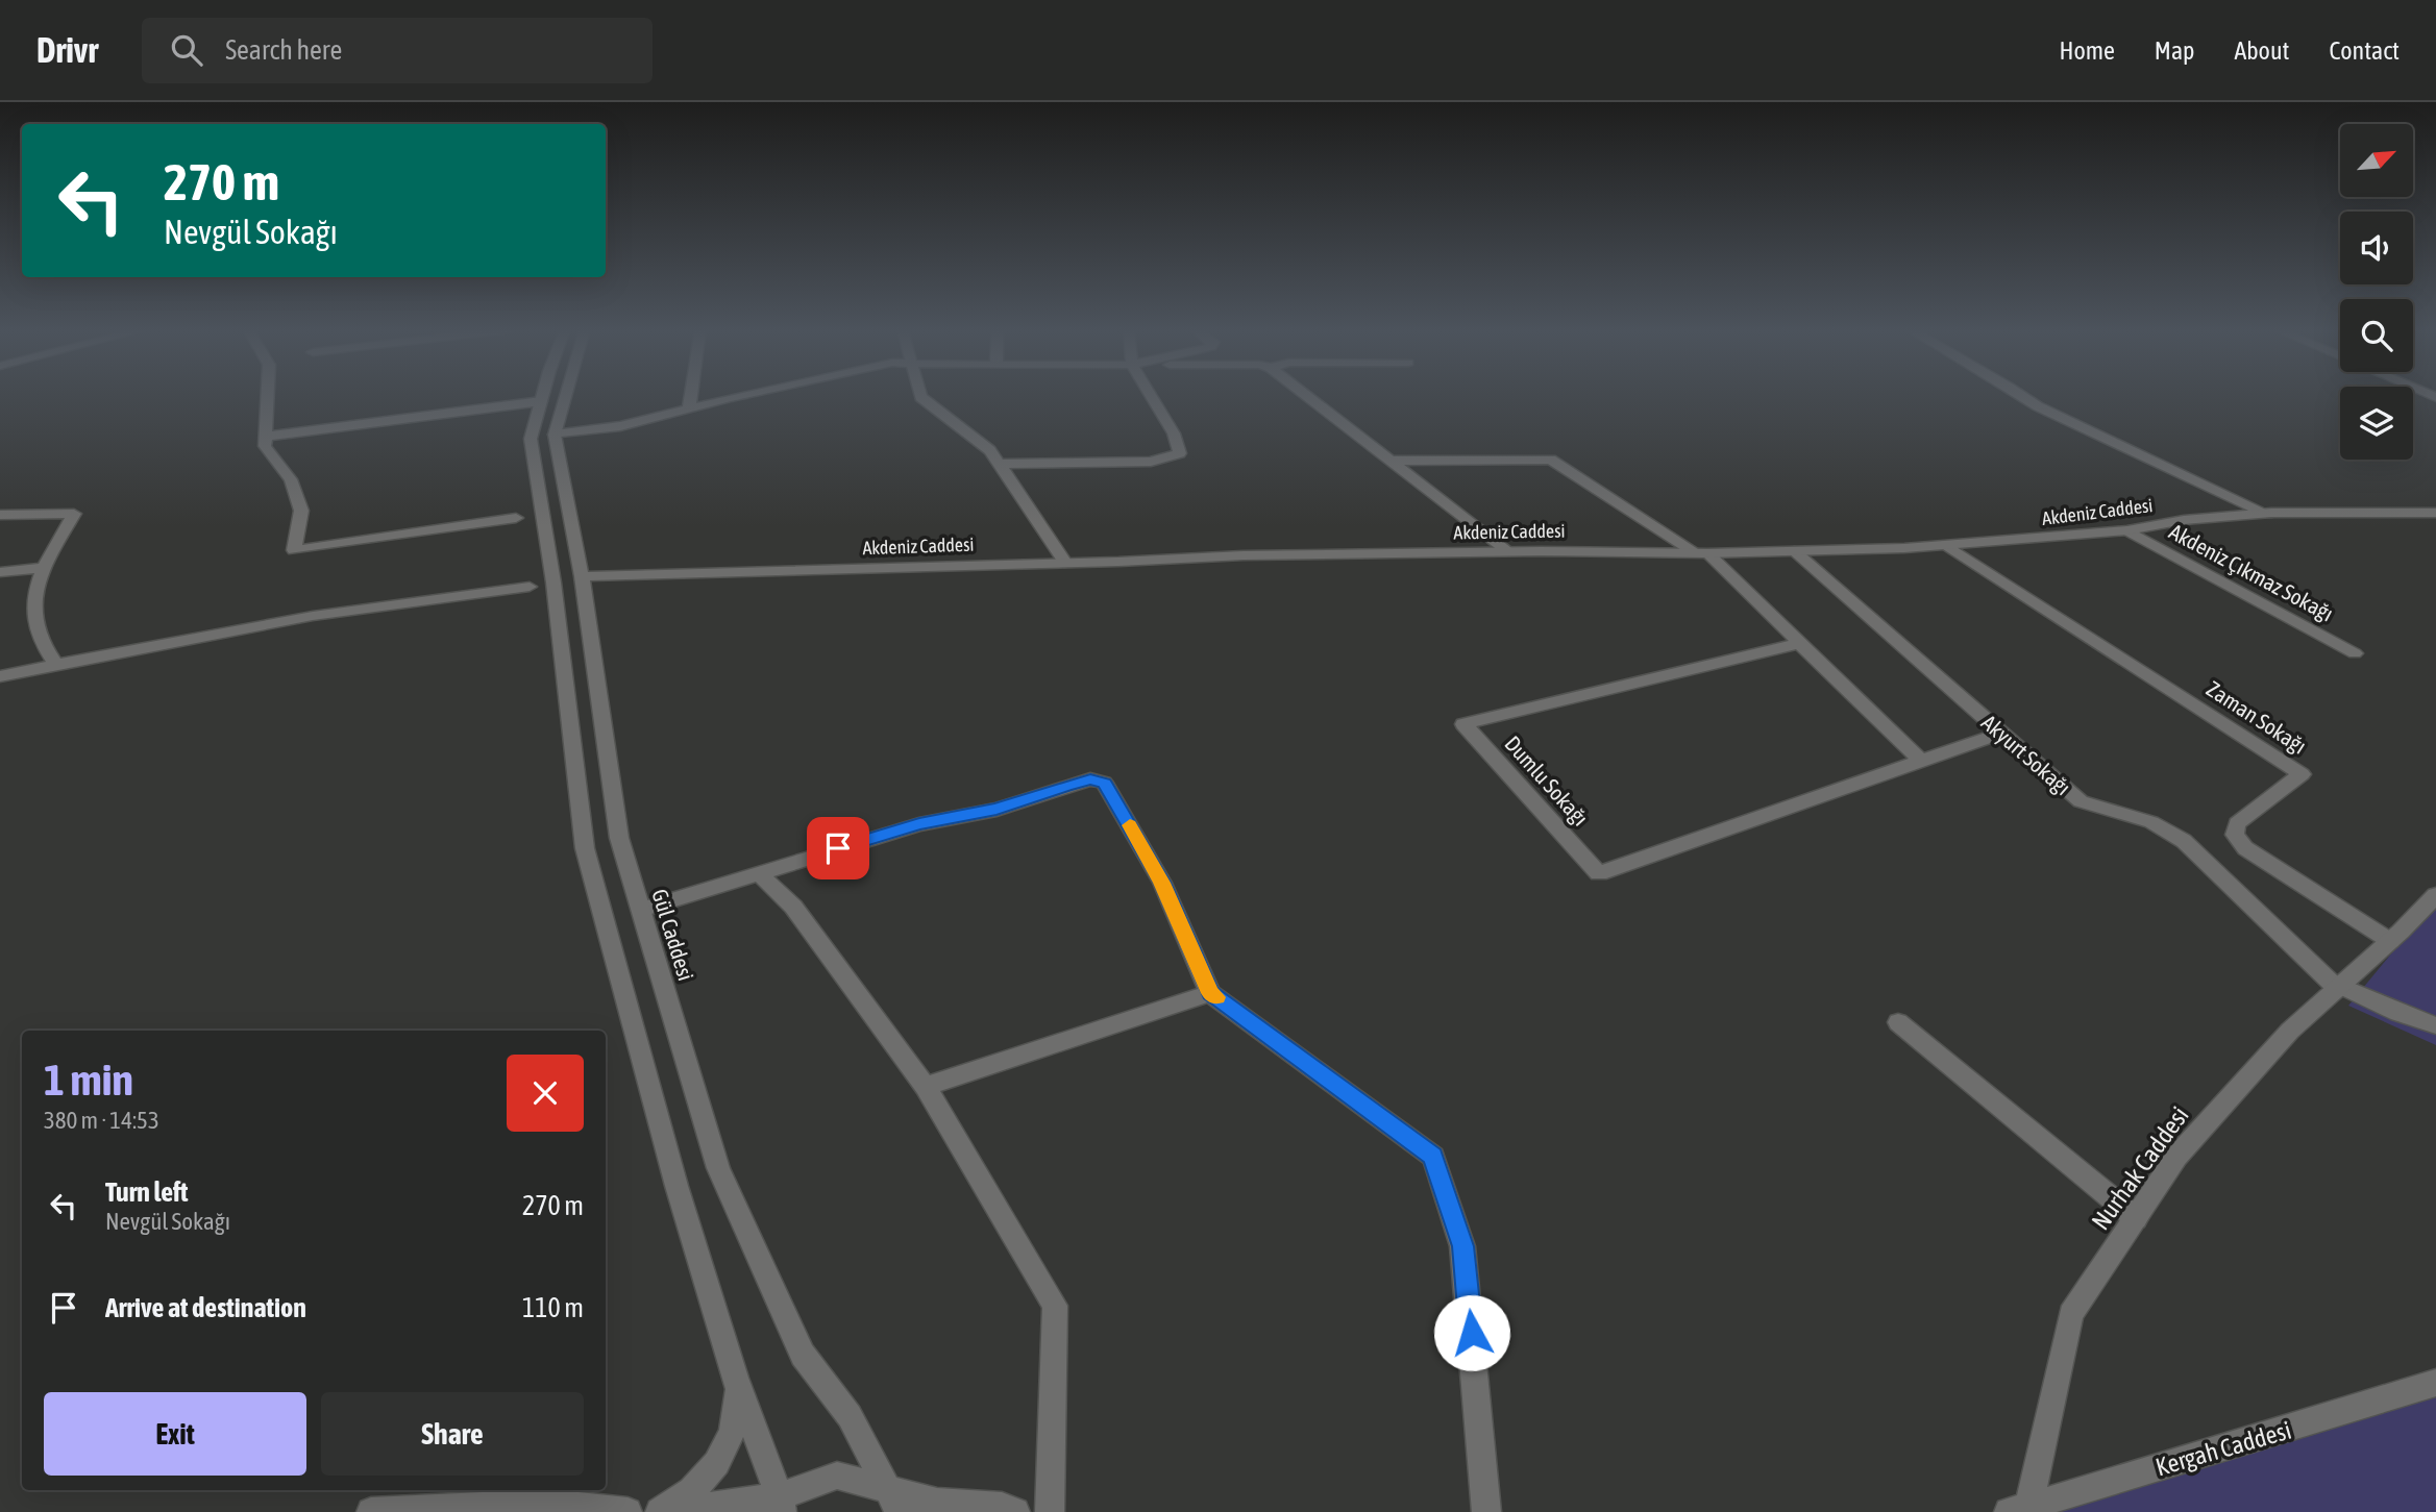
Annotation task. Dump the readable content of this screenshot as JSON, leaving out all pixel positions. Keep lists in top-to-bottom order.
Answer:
{
  "streets": {
    "street": [
      "Akdeniz Caddesi",
      "Akdeniz Çıkmaz Sokağı",
      "Zaman Sokağı",
      "Akyurt Sokağı",
      "Dumlu Sokağı",
      "Gül Caddesi",
      "Nurhak Caddesi",
      "Kergah Caddesi"
    ]
  },
  "crossings": [
    ["Akdeniz Caddesi", "Akdeniz Çıkmaz Sokağı"],
    ["Akdeniz Caddesi", "Zaman Sokağı"],
    ["Akdeniz Caddesi", "Akyurt Sokağı"],
    ["Akdeniz Caddesi", "Gül Caddesi"],
    ["Zaman Sokağı", "Nurhak Caddesi"],
    ["Akyurt Sokağı", "Dumlu Sokağı"],
    ["Akyurt Sokağı", "Nurhak Caddesi"],
    ["Nurhak Caddesi", "Kergah Caddesi"]
  ],
  "north": "top right",
  "page": {
    "header": "Drivr",
    "search": "Search here",
    "nav": [
      "Home",
      "Map",
      "About",
      "Contact"
    ],
    "turn": ["270 m", "Nevgül Sokağı"],
    "heading": ["1 min", "380 m · 14:53"],
    "list": [
      {
        "name": "Turn left",
        "note": "Nevgül Sokağı",
        "value": "270 m"
      },
      {
        "name": "Arrive at destination",
        "value": "110 m"
      }
    ],
    "buttons": ["Exit", "Share"]
  }
}
